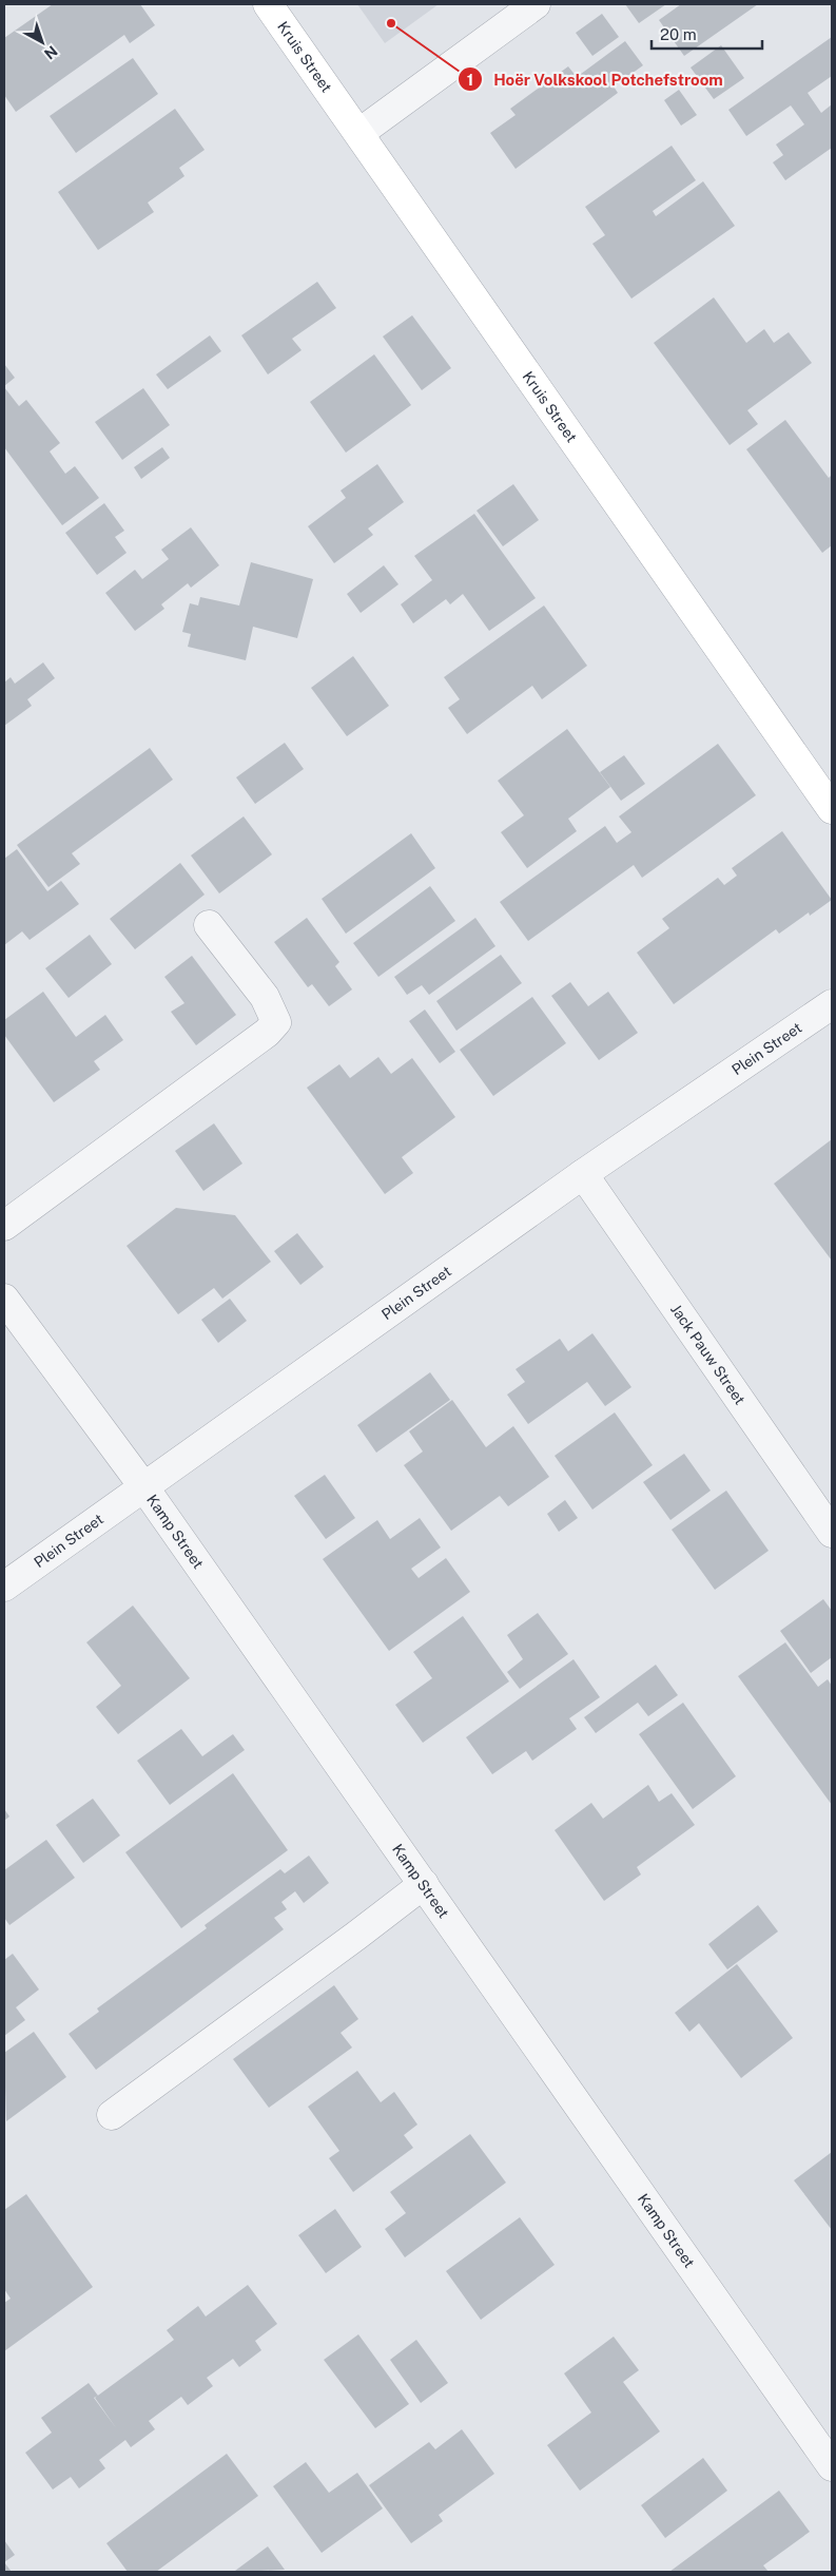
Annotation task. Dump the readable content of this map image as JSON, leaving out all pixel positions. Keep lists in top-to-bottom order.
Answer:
{
  "streets": {
    "street": [
      "Kruis Street",
      "Plein Street",
      "Jack Pauw Street",
      "Kamp Street"
    ]
  },
  "crossings": [
    ["Plein Street", "Jack Pauw Street"],
    ["Plein Street", "Kamp Street"]
  ],
  "places": ["Hoër Volkskool Potchefstroom"],
  "scale_bar": "20 m",
  "north": "bottom right"
}
